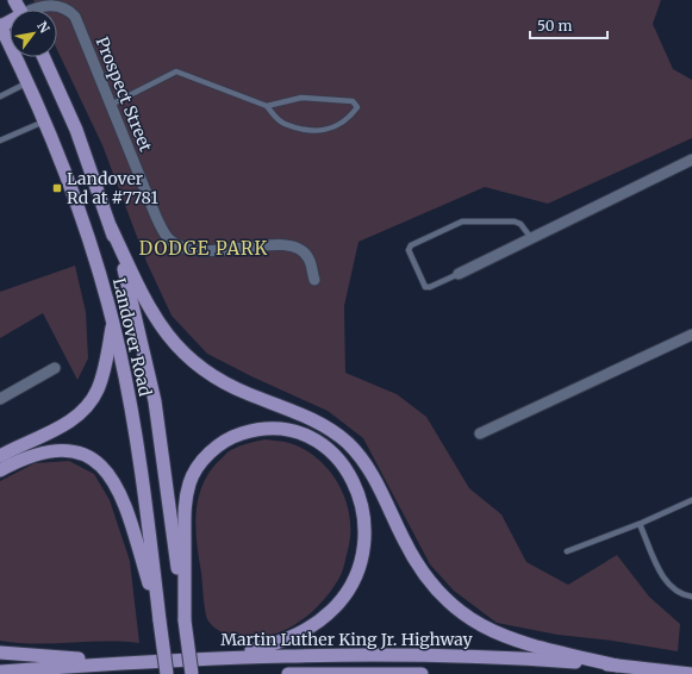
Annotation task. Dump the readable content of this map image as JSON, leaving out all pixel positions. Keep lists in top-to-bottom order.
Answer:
{
  "streets": {
    "main road": ["Landover Road", "Martin Luther King Jr. Highway"],
    "street": ["Prospect Street"]
  },
  "districts": ["DODGE PARK"],
  "places": {
    "transit": ["Landover Rd at #7781"]
  },
  "scale_bar": "50 m",
  "north": "top right"
}
